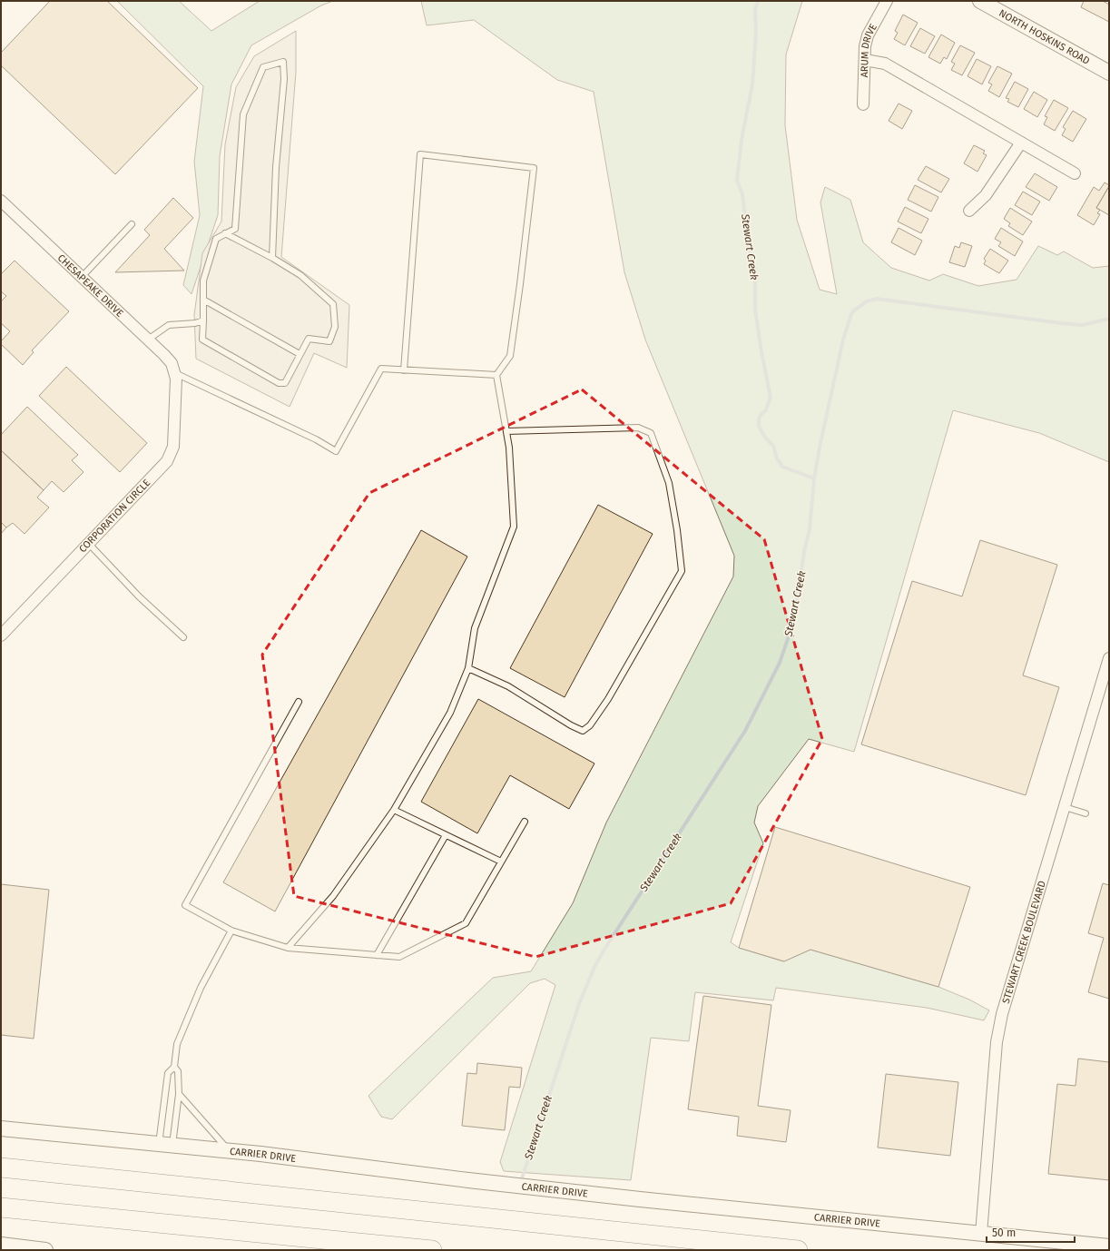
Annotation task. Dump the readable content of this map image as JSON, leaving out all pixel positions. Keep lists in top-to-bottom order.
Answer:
{
  "streets": {
    "street": [
      "NORTH HOSKINS ROAD",
      "ARUM DRIVE",
      "CHESAPEAKE DRIVE",
      "CORPORATION CIRCLE",
      "STEWART CREEK BOULEVARD",
      "CARRIER DRIVE"
    ]
  },
  "crossings": [
    ["CHESAPEAKE DRIVE", "CORPORATION CIRCLE"],
    ["STEWART CREEK BOULEVARD", "CARRIER DRIVE"]
  ],
  "water": ["Stewart Creek"],
  "scale_bar": "50 m"
}
